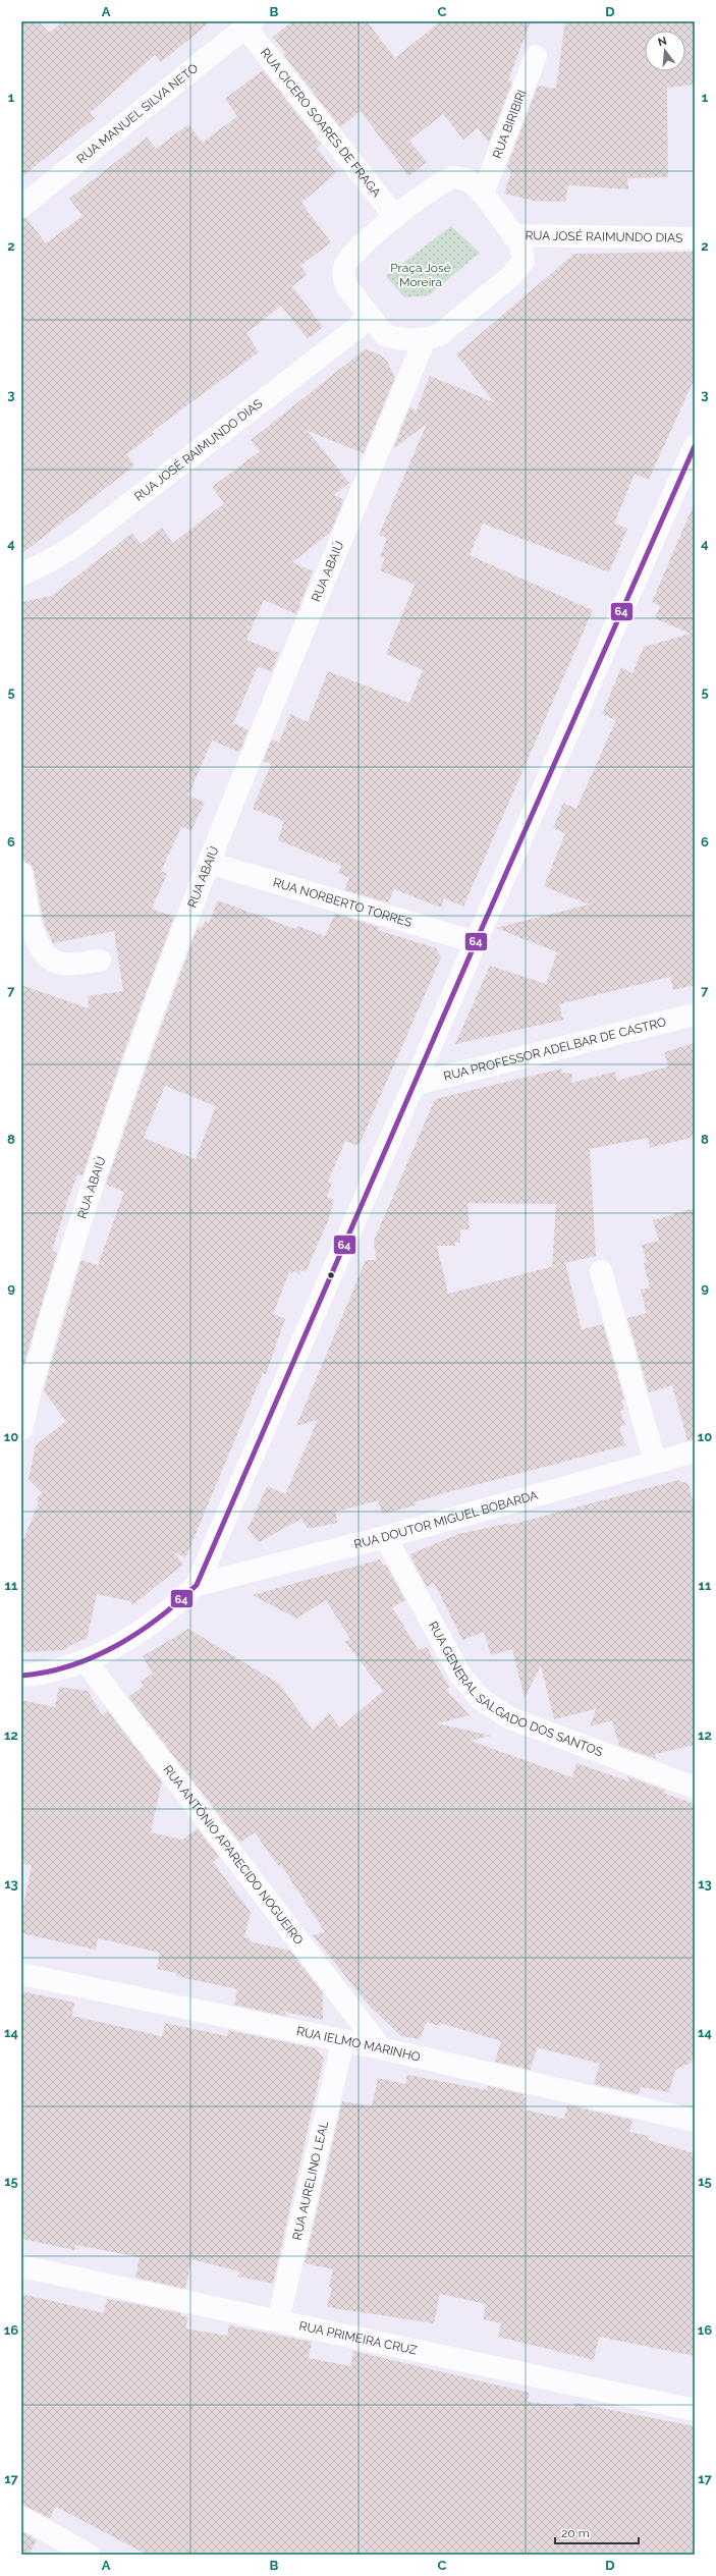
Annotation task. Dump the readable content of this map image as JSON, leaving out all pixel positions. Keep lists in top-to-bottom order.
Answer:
{
  "streets": {
    "street": [
      "RUA MANUEL SILVA NETO",
      "RUA CICERO SOARES DE FRAGA",
      "RUA BIRIBIRI",
      "RUA JOSÉ RAIMUNDO DIAS",
      "RUA ABAIÚ",
      "RUA NORBERTO TORRES",
      "RUA PROFESSOR ADELBAR DE CASTRO",
      "RUA DOUTOR MIGUEL BOBARDA",
      "RUA GENERAL SALGADO DOS SANTOS",
      "RUA ANTÔNIO APARECIDO NOGUEIRO",
      "RUA IELMO MARINHO",
      "RUA AURELINO LEAL",
      "RUA PRIMEIRA CRUZ"
    ]
  },
  "crossings": [
    ["RUA MANUEL SILVA NETO", "RUA CICERO SOARES DE FRAGA"],
    ["RUA ABAIÚ", "RUA NORBERTO TORRES"],
    ["RUA DOUTOR MIGUEL BOBARDA", "RUA GENERAL SALGADO DOS SANTOS"],
    ["RUA ANTÔNIO APARECIDO NOGUEIRO", "RUA IELMO MARINHO"],
    ["RUA IELMO MARINHO", "RUA AURELINO LEAL"],
    ["RUA AURELINO LEAL", "RUA PRIMEIRA CRUZ"]
  ],
  "parks": ["Praça José Moreira"],
  "lines": ["transit line 64"],
  "scale_bar": "20 m",
  "north": "top",
  "grid": {
    "columns": [
      "A",
      "B",
      "C",
      "D"
    ],
    "rows": [
      "1",
      "2",
      "3",
      "4",
      "5",
      "6",
      "7",
      "8",
      "9",
      "10",
      "11",
      "12",
      "13",
      "14",
      "15",
      "16",
      "17"
    ]
  }
}
